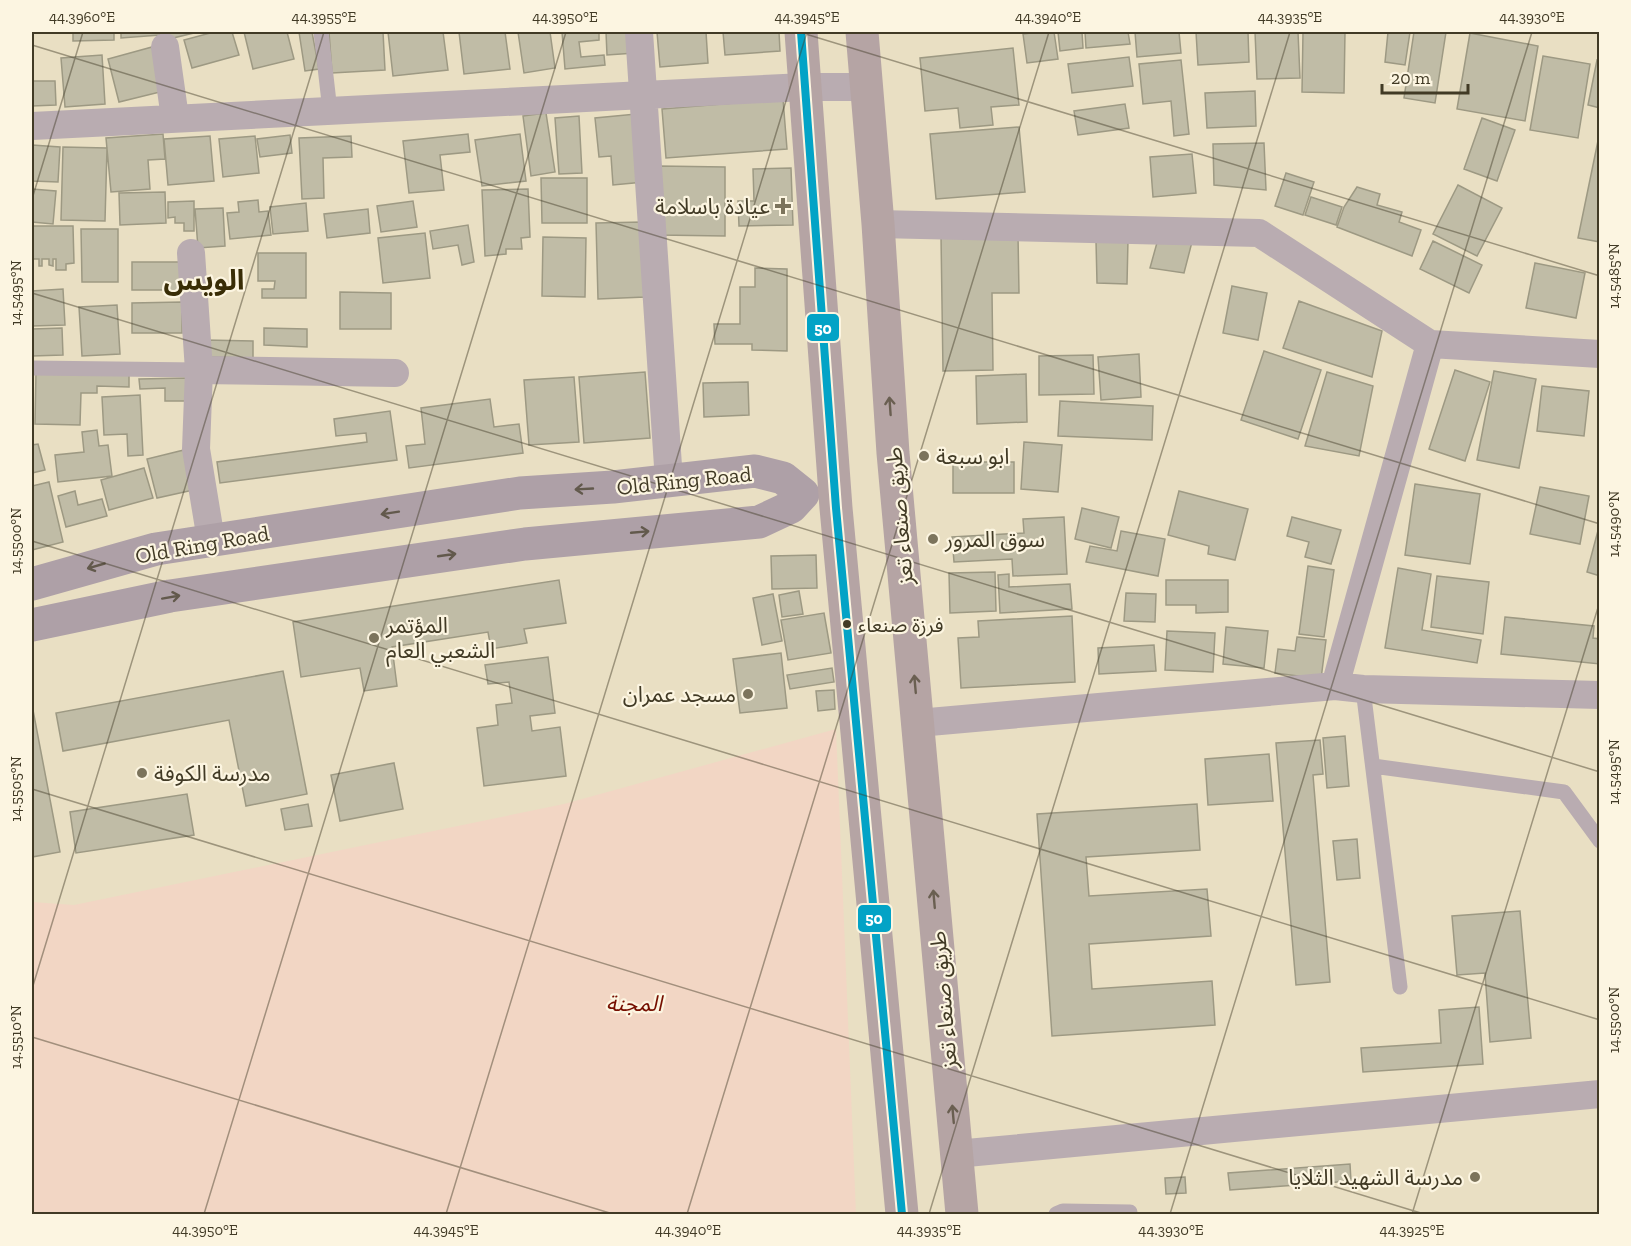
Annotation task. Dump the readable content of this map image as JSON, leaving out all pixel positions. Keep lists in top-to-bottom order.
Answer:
{
  "streets": {
    "highway": ["طريق صنعاء تعز"],
    "street": ["Old Ring Road"]
  },
  "districts": ["الويس"],
  "parks": ["المجنة"],
  "places": {
    "health": ["عيادة باسلامة"],
    "other": [
      "ابو سبعة",
      "سوق المرور",
      "فرزة صنعاء",
      "المؤتمر الشعبي العام",
      "مسجد عمران",
      "مدرسة الكوفة",
      "مدرسة الشهيد الثلايا"
    ]
  },
  "lines": ["transit line 50"],
  "scale_bar": "20 m",
  "coordinates": [
    "44.3960°E",
    "44.3955°E",
    "44.3950°E",
    "44.3945°E",
    "44.3940°E",
    "44.3935°E",
    "44.3930°E",
    "14.5485°N",
    "14.5495°N",
    "14.5490°N",
    "14.5500°N",
    "14.5505°N",
    "14.5510°N",
    "44.3925°E"
  ]
}
